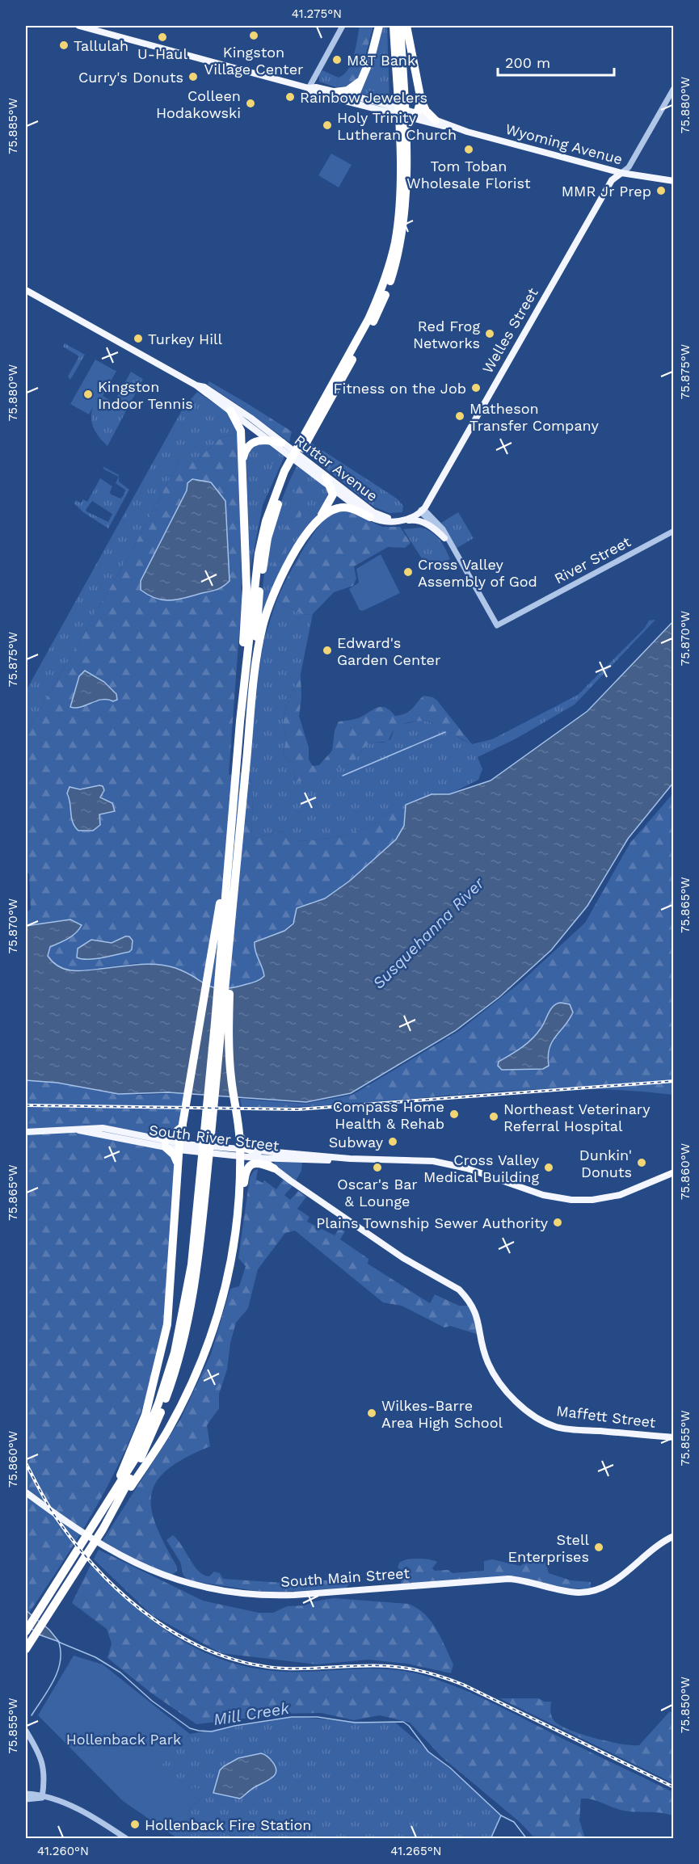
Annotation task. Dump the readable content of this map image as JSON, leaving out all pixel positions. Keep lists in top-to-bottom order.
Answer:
{
  "streets": {
    "main road": [
      "Wyoming Avenue",
      "Welles Street",
      "Rutter Avenue",
      "South River Street",
      "Maffett Street",
      "South Main Street"
    ],
    "street": ["River Street"]
  },
  "crossings": [
    ["Wyoming Avenue", "Welles Street"],
    ["Welles Street", "Rutter Avenue"],
    ["South River Street", "Maffett Street"]
  ],
  "water": ["Susquehanna River", "Mill Creek"],
  "parks": ["Hollenback Park"],
  "places": [
    "Kingston Village Center",
    "U-Haul",
    "Tallulah",
    "M&T Bank",
    "Curry's Donuts",
    "Rainbow Jewelers",
    "Colleen Hodakowski",
    "Holy Trinity Lutheran Church",
    "Tom Toban Wholesale Florist",
    "MMR Jr Prep",
    "Red Frog Networks",
    "Turkey Hill",
    "Fitness on the Job",
    "Kingston Indoor Tennis",
    "Matheson Transfer Company",
    "Cross Valley Assembly of God",
    "Edward's Garden Center",
    "Compass Home Health & Rehab",
    "Northeast Veterinary Referral Hospital",
    "Subway",
    "Dunkin' Donuts",
    "Oscar's Bar & Lounge",
    "Cross Valley Medical Building",
    "Plains Township Sewer Authority",
    "Wilkes-Barre Area High School",
    "Stell Enterprises",
    "Hollenback Fire Station"
  ],
  "scale_bar": "200 m",
  "coordinates": [
    "41.275°N",
    "75.880°W",
    "75.885°W",
    "75.875°W",
    "75.870°W",
    "75.865°W",
    "75.860°W",
    "75.855°W",
    "75.850°W",
    "41.260°N",
    "41.265°N"
  ]
}
